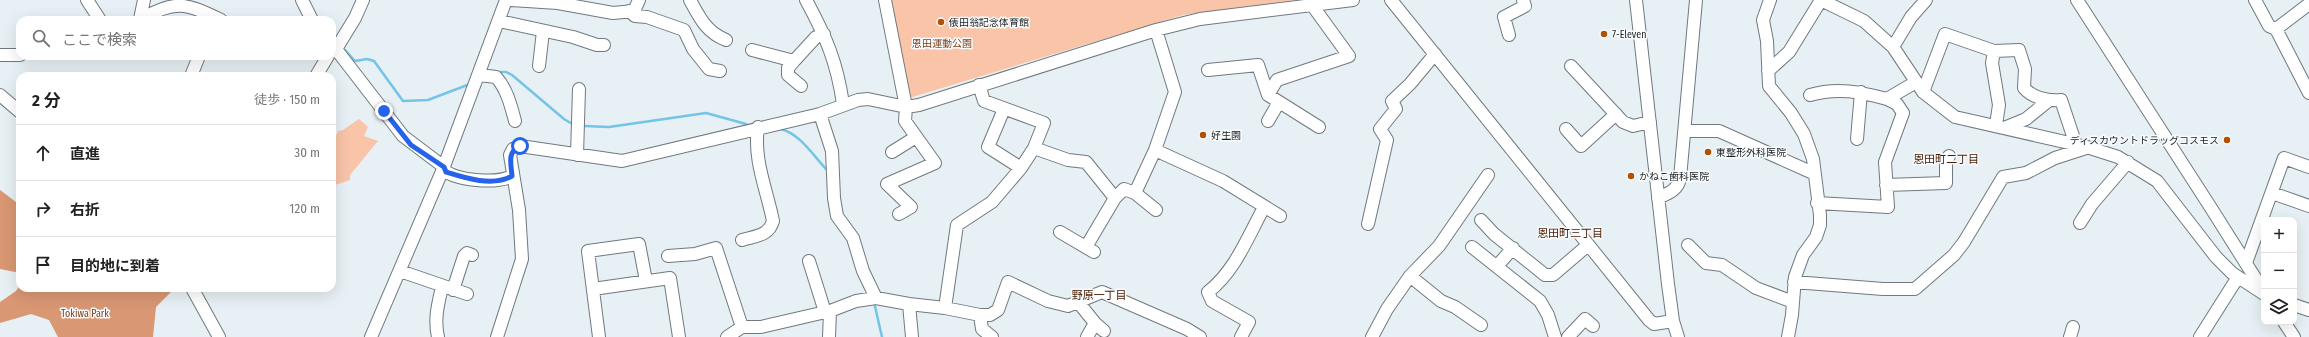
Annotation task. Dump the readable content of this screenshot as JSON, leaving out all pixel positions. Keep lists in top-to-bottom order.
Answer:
{
  "districts": ["恩田町二丁目", "恩田町三丁目", "野原一丁目"],
  "parks": ["恩田運動公園", "Tokiwa Park"],
  "places": [
    "俵田翁記念体育館",
    "7-Eleven",
    "好生園",
    "ディスカウントドラッグコスモス",
    "東整形外科医院",
    "かねこ歯科医院"
  ],
  "page": {
    "search": "ここで検索",
    "heading": ["2 分", "徒歩 · 150 m"],
    "list": [
      ["直進", "30 m"],
      ["右折", "120 m"],
      "目的地に到着"
    ],
    "map_buttons": ["+", "−"]
  }
}
